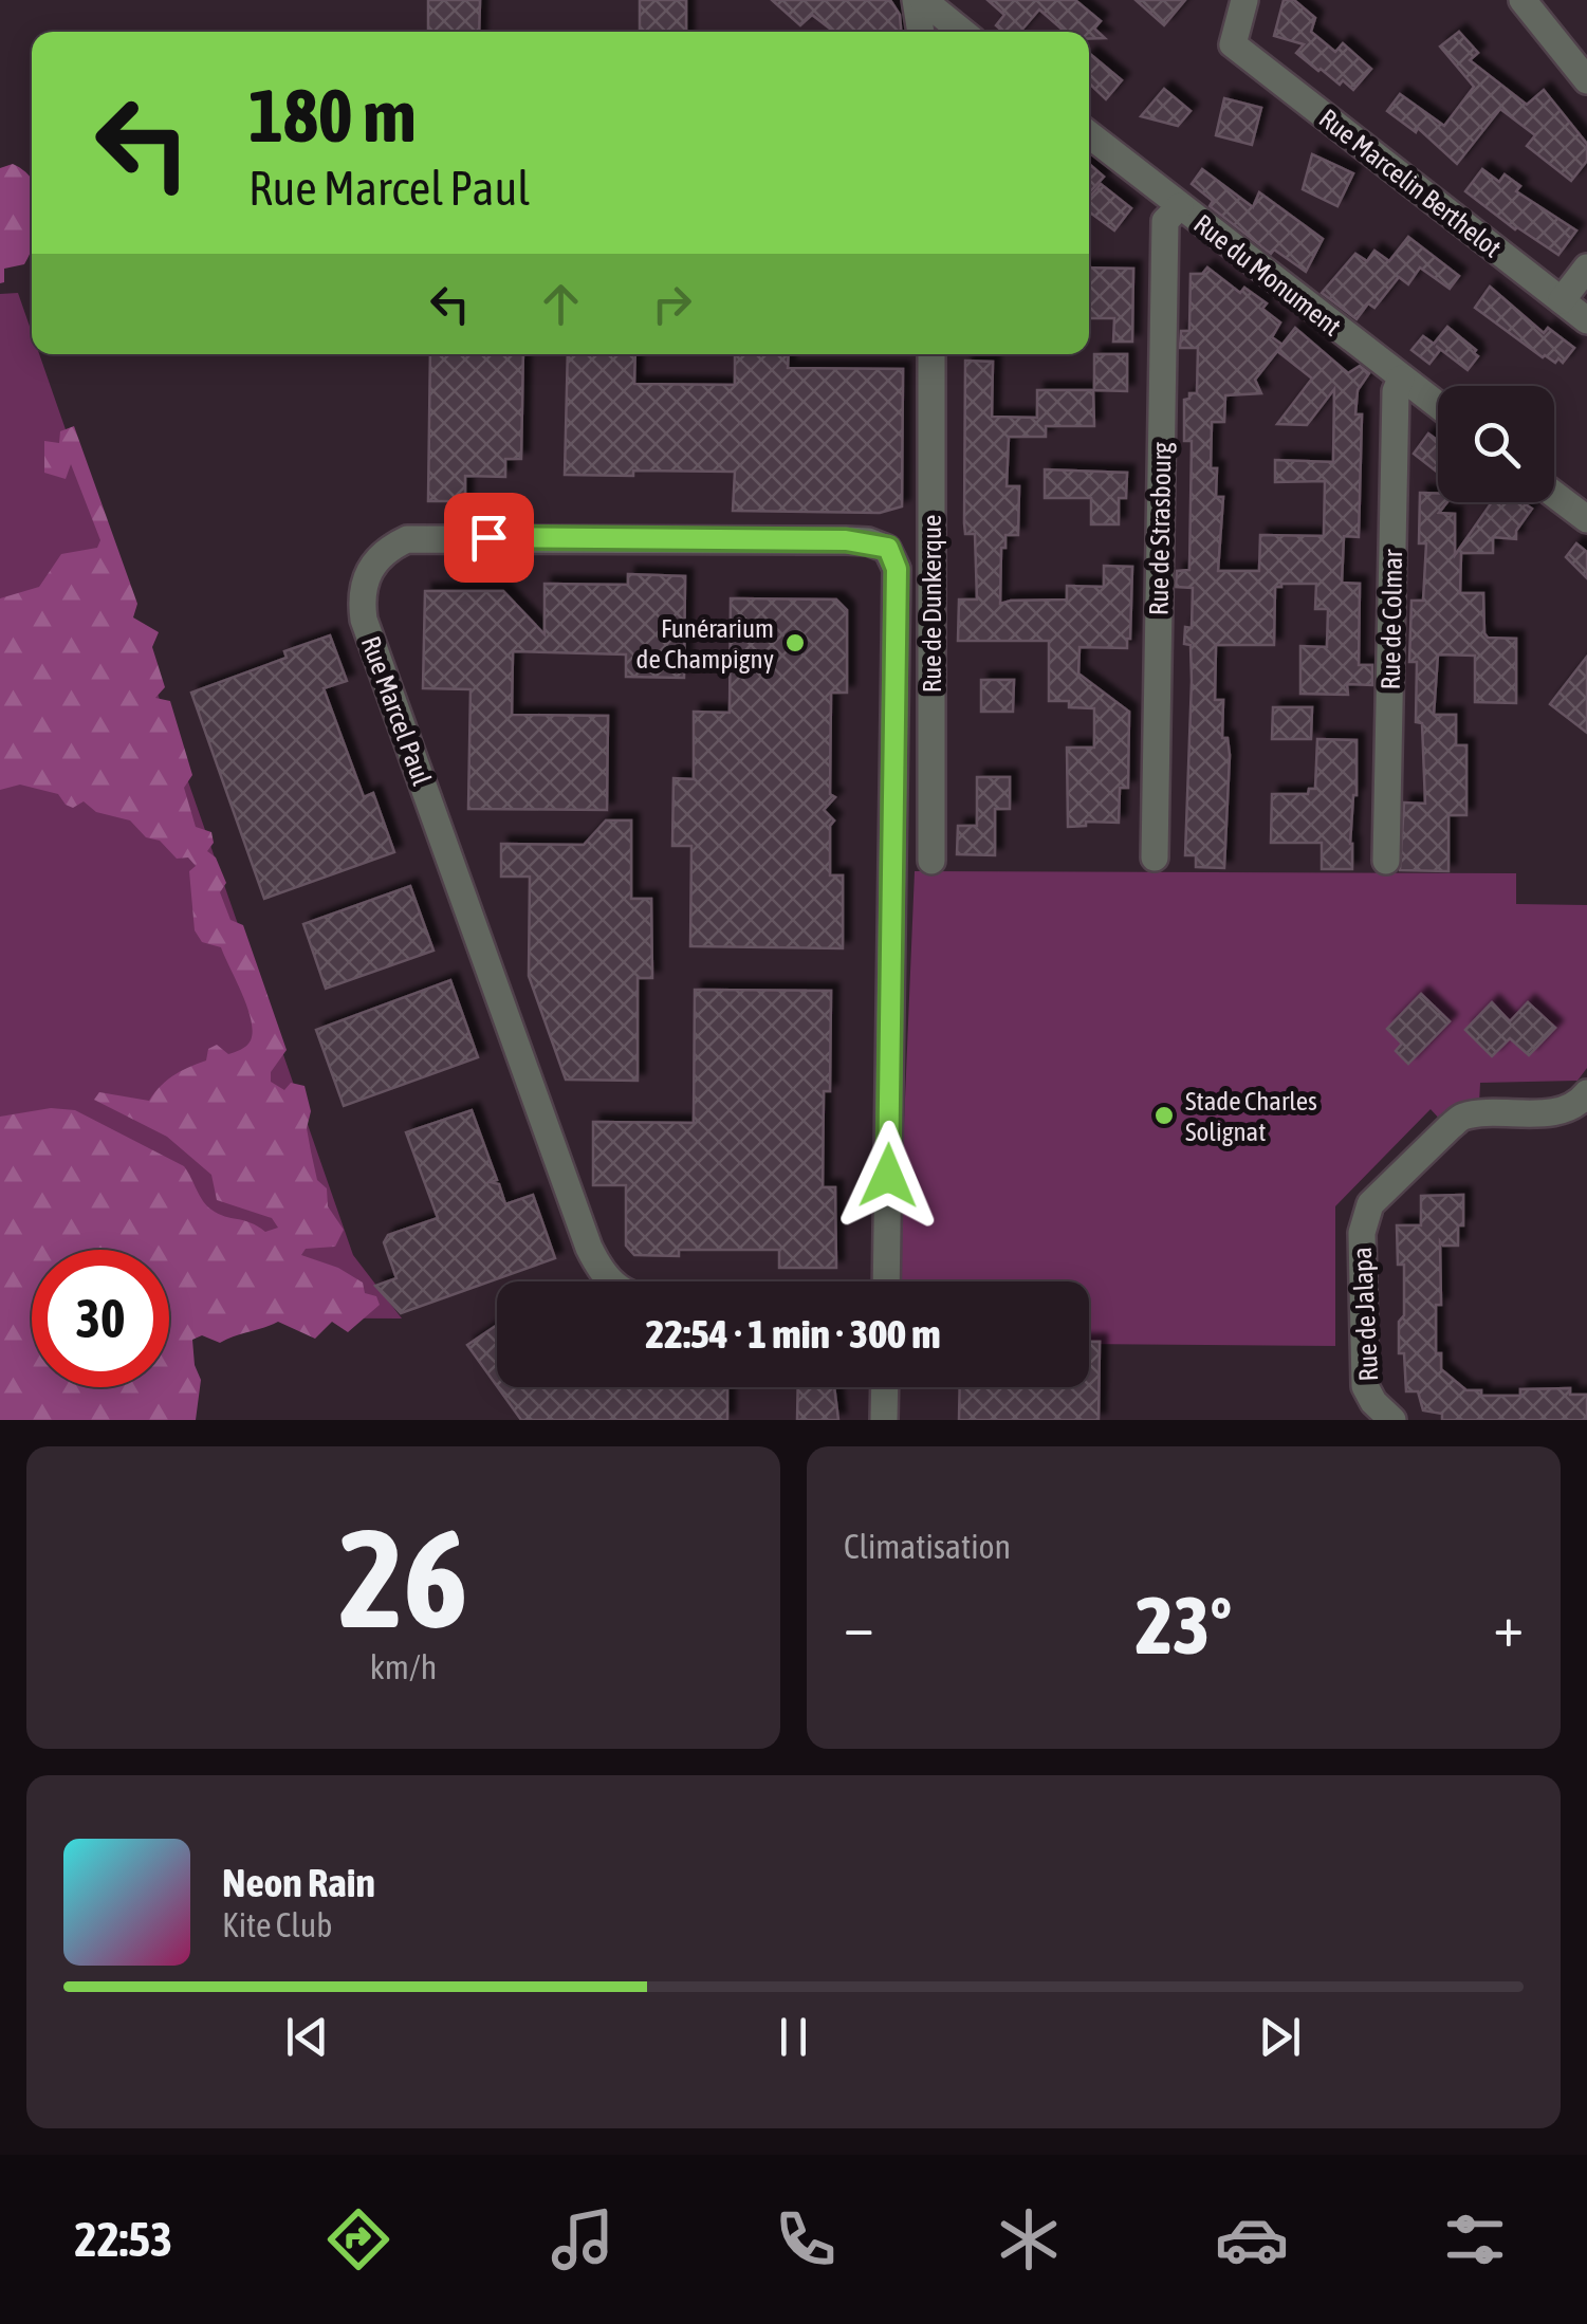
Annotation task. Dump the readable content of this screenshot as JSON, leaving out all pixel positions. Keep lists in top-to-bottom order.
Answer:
{
  "streets": {
    "street": [
      "Rue Marcelin Berthelot",
      "Rue du Monument",
      "Rue de Strasbourg",
      "Rue de Dunkerque",
      "Rue de Colmar",
      "Rue Marcel Paul",
      "Rue de Jalapa"
    ]
  },
  "crossings": [
    ["Rue du Monument", "Rue de Strasbourg"],
    ["Rue du Monument", "Rue de Colmar"]
  ],
  "places": ["Funérarium de Champigny", "Stade Charles Solignat"],
  "page": {
    "turn": ["180 m", "Rue Marcel Paul"],
    "limit": "30",
    "trip": "22:54 · 1 min · 300 m",
    "tile": [
      ["26", "km/h"],
      "Climatisation"
    ],
    "heat": ["−", "23°", "+"],
    "song": ["Neon Rain", "Kite Club"],
    "tabs": "22:53"
  }
}
